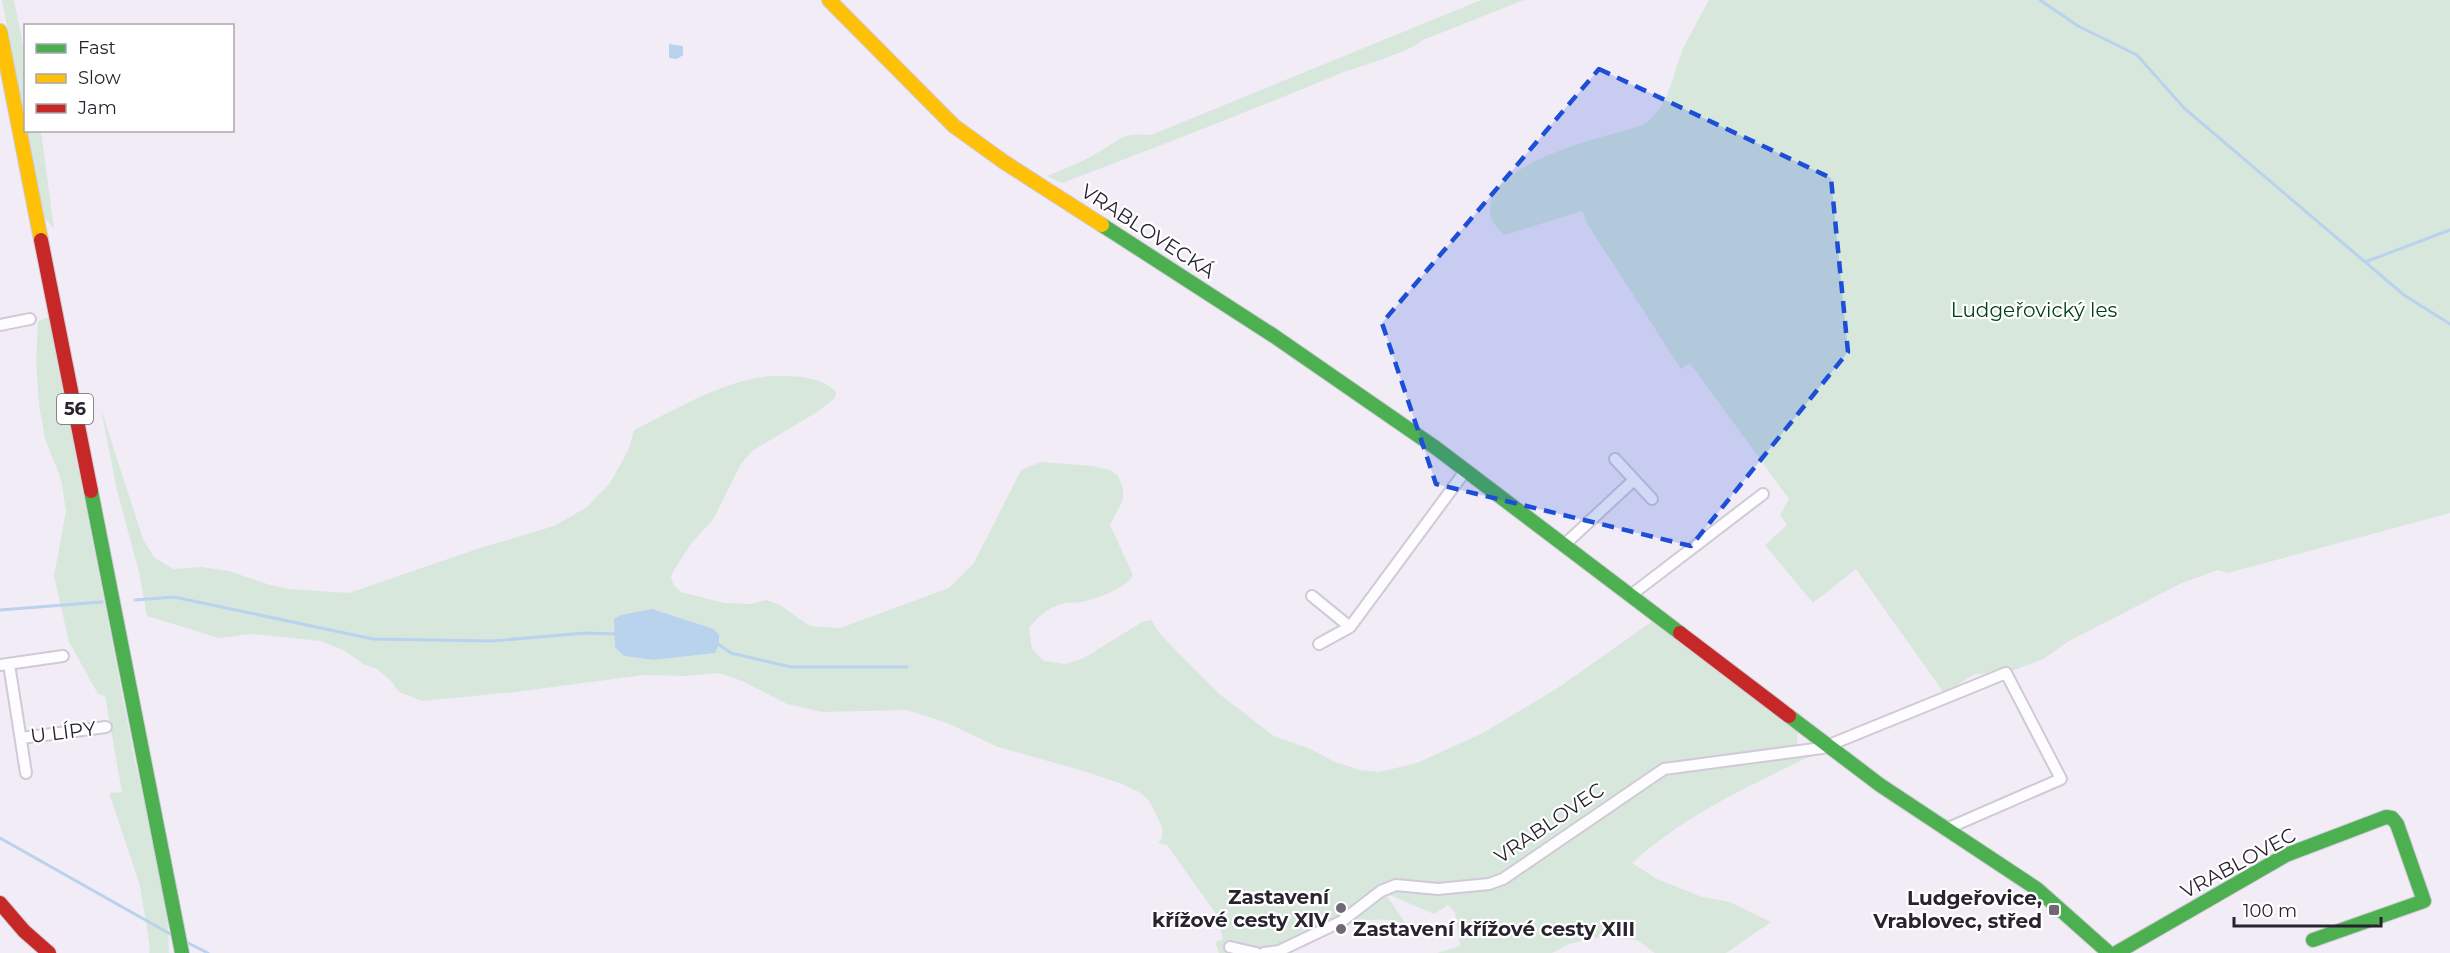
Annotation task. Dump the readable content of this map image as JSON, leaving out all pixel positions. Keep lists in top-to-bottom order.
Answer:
{
  "streets": {
    "street": [
      "VRABLOVECKÁ",
      "56",
      "U LÍPY",
      "VRABLOVEC"
    ]
  },
  "parks": ["Ludgeřovický les"],
  "places": {
    "other": ["Zastavení křížové cesty XIV", "Zastavení křížové cesty XIII"],
    "transit": ["Ludgeřovice, Vrablovec, střed"]
  },
  "legend": ["Fast", "Slow", "Jam"],
  "scale_bar": "100 m"
}
